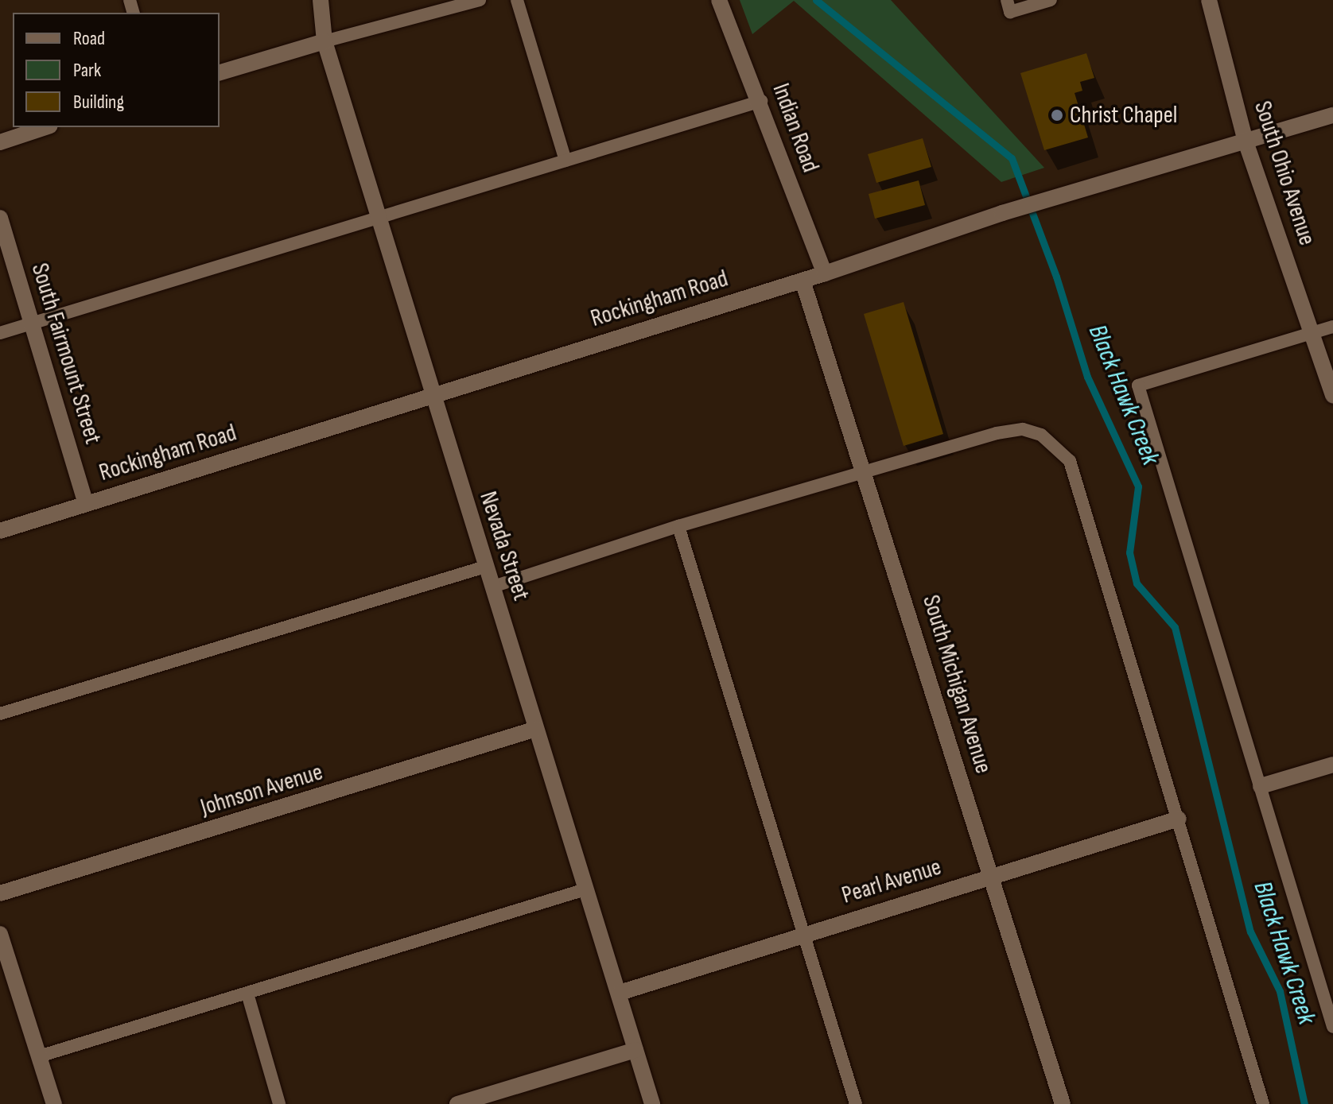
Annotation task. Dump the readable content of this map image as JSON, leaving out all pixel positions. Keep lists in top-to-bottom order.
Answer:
{
  "streets": {
    "street": [
      "Indian Road",
      "South Ohio Avenue",
      "Rockingham Road",
      "South Fairmount Street",
      "Nevada Street",
      "South Michigan Avenue",
      "Johnson Avenue",
      "Pearl Avenue"
    ]
  },
  "crossings": [
    ["Indian Road", "Rockingham Road"],
    ["South Ohio Avenue", "Rockingham Road"],
    ["Rockingham Road", "South Fairmount Street"],
    ["Rockingham Road", "Nevada Street"],
    ["Rockingham Road", "South Michigan Avenue"],
    ["Nevada Street", "Johnson Avenue"],
    ["Nevada Street", "Pearl Avenue"],
    ["South Michigan Avenue", "Pearl Avenue"]
  ],
  "water": ["Black Hawk Creek"],
  "places": ["Christ Chapel"],
  "legend": ["Road", "Park", "Building"]
}
